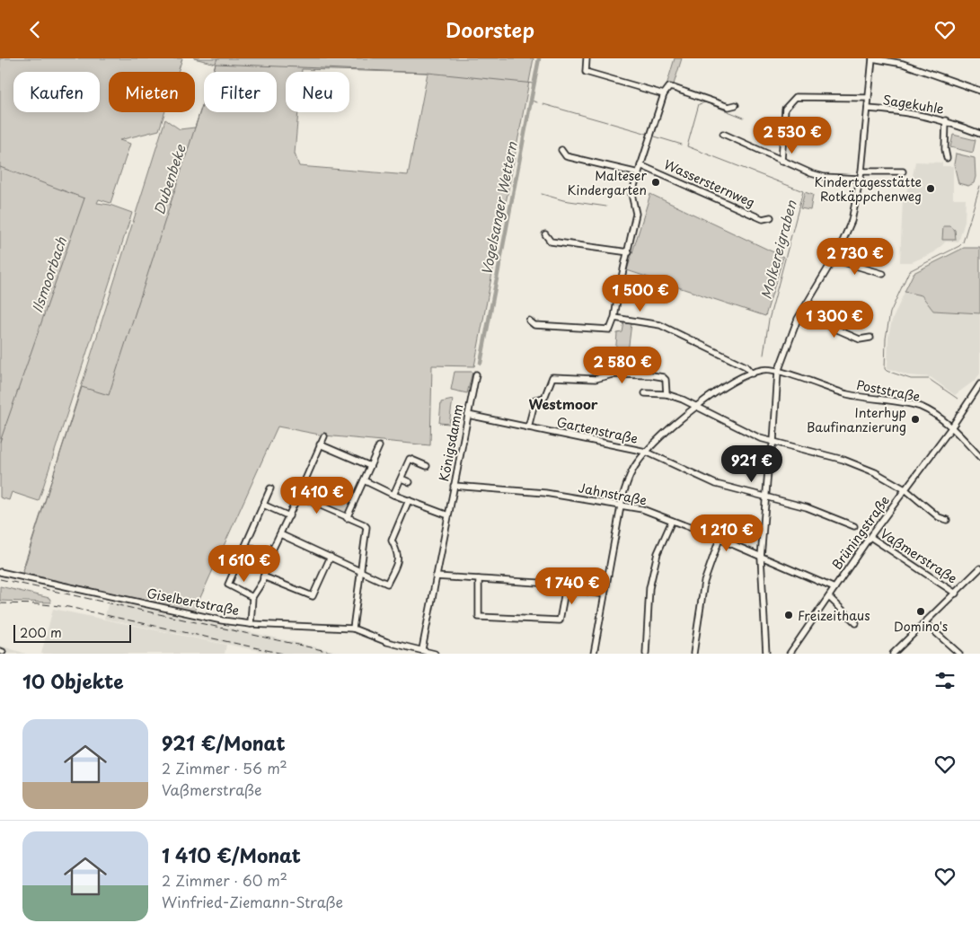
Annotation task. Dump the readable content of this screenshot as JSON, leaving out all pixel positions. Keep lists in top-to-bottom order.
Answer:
{
  "streets": {
    "street": [
      "Sagekuhle",
      "Wassersternweg",
      "Poststraße",
      "Gartenstraße",
      "Königsdamm",
      "Jahnstraße",
      "Brüningstraße",
      "Vaßmerstraße",
      "Giselbertstraße"
    ]
  },
  "crossings": [
    ["Poststraße", "Gartenstraße"],
    ["Poststraße", "Brüningstraße"],
    ["Gartenstraße", "Königsdamm"],
    ["Königsdamm", "Jahnstraße"],
    ["Königsdamm", "Giselbertstraße"],
    ["Jahnstraße", "Brüningstraße"],
    ["Brüningstraße", "Vaßmerstraße"]
  ],
  "districts": ["Westmoor"],
  "water": [
    "Dubenbeke",
    "Vogelsanger Wettern",
    "Molkereigraben",
    "Ilsmoorbach"
  ],
  "places": [
    "Malteser Kindergarten",
    "Kindertagesstätte Rotkäppchenweg",
    "Interhyp Baufinanzierung",
    "Domino's",
    "Freizeithaus"
  ],
  "scale_bar": "200 m",
  "page": {
    "header": "Doorstep",
    "chip": [
      "Kaufen",
      "Mieten",
      "Filter",
      "Neu"
    ],
    "price": [
      "2 530 €",
      "2 730 €",
      "1 500 €",
      "1 300 €",
      "2 580 €",
      "921 €",
      "1 410 €",
      "1 210 €",
      "1 610 €",
      "1 740 €"
    ],
    "scale": "200 m",
    "heading": "10 Objekte",
    "list": [
      {
        "name": "921 €/Monat",
        "note": "2 Zimmer · 56 m² · Vaßmerstraße"
      },
      {
        "name": "1 410 €/Monat",
        "note": "2 Zimmer · 60 m² · Winfried-Ziemann-Straße"
      }
    ]
  }
}
